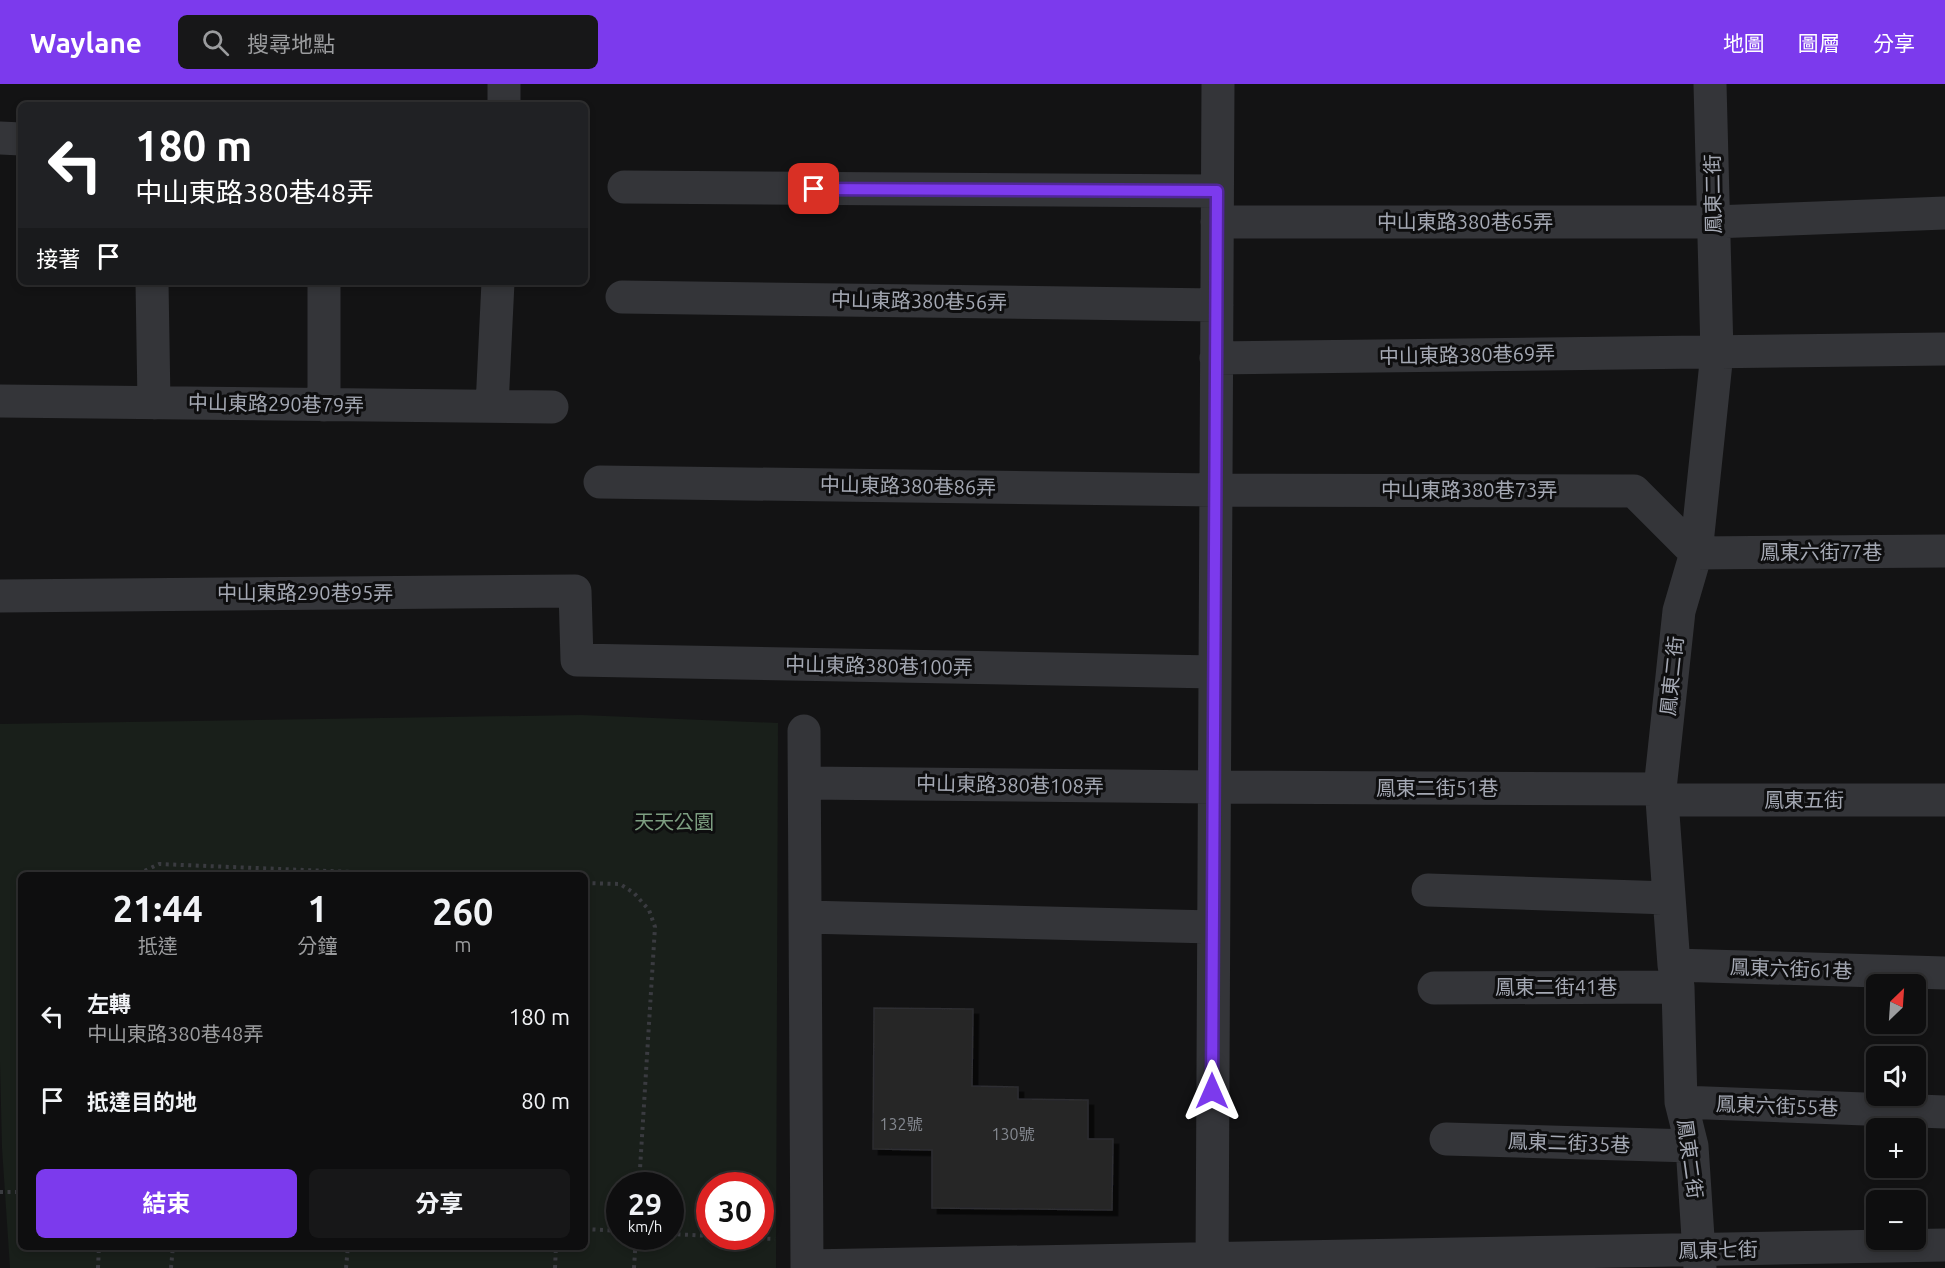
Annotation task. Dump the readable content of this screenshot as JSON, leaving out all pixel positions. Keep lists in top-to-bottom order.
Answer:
{
  "streets": {
    "street": [
      "鳳東二街",
      "中山東路380巷65弄",
      "中山東路380巷56弄",
      "中山東路380巷69弄",
      "中山東路290巷79弄",
      "中山東路380巷86弄",
      "中山東路380巷73弄",
      "鳳東六街77巷",
      "中山東路290巷95弄",
      "中山東路380巷100弄",
      "中山東路380巷108弄",
      "鳳東二街51巷",
      "鳳東五街",
      "鳳東六街61巷",
      "鳳東二街41巷",
      "鳳東六街55巷",
      "鳳東二街35巷",
      "鳳東七街"
    ]
  },
  "crossings": [
    ["鳳東二街", "中山東路380巷65弄"],
    ["鳳東二街", "中山東路380巷69弄"],
    ["鳳東二街", "中山東路380巷73弄"],
    ["鳳東二街", "鳳東六街77巷"],
    ["鳳東二街", "鳳東二街51巷"],
    ["鳳東二街", "鳳東五街"],
    ["鳳東二街", "鳳東六街61巷"],
    ["鳳東二街", "鳳東二街41巷"],
    ["鳳東二街", "鳳東六街55巷"],
    ["鳳東二街", "鳳東二街35巷"],
    ["鳳東二街", "鳳東七街"],
    ["中山東路380巷86弄", "中山東路380巷73弄"],
    ["中山東路380巷73弄", "鳳東六街77巷"],
    ["中山東路290巷95弄", "中山東路380巷100弄"],
    ["中山東路380巷108弄", "鳳東二街51巷"],
    ["鳳東二街51巷", "鳳東五街"],
    ["鳳東六街61巷", "鳳東二街41巷"]
  ],
  "parks": ["天天公園"],
  "house_numbers": ["132號", "130號"],
  "north": "top right",
  "page": {
    "header": "Waylane",
    "search": "搜尋地點",
    "nav": ["地圖", "圖層", "分享"],
    "turn": ["180 m", "中山東路380巷48弄"],
    "then": "接著",
    "eta": [
      "21:44",
      "抵達",
      "1",
      "分鐘",
      "260",
      "m"
    ],
    "map_buttons": ["+", "−"],
    "list": [
      {
        "name": "左轉",
        "note": "中山東路380巷48弄",
        "value": "180 m"
      },
      {
        "name": "抵達目的地",
        "value": "80 m"
      }
    ],
    "buttons": ["結束", "分享"],
    "speed": "29 km/h",
    "limit": "30"
  }
}
